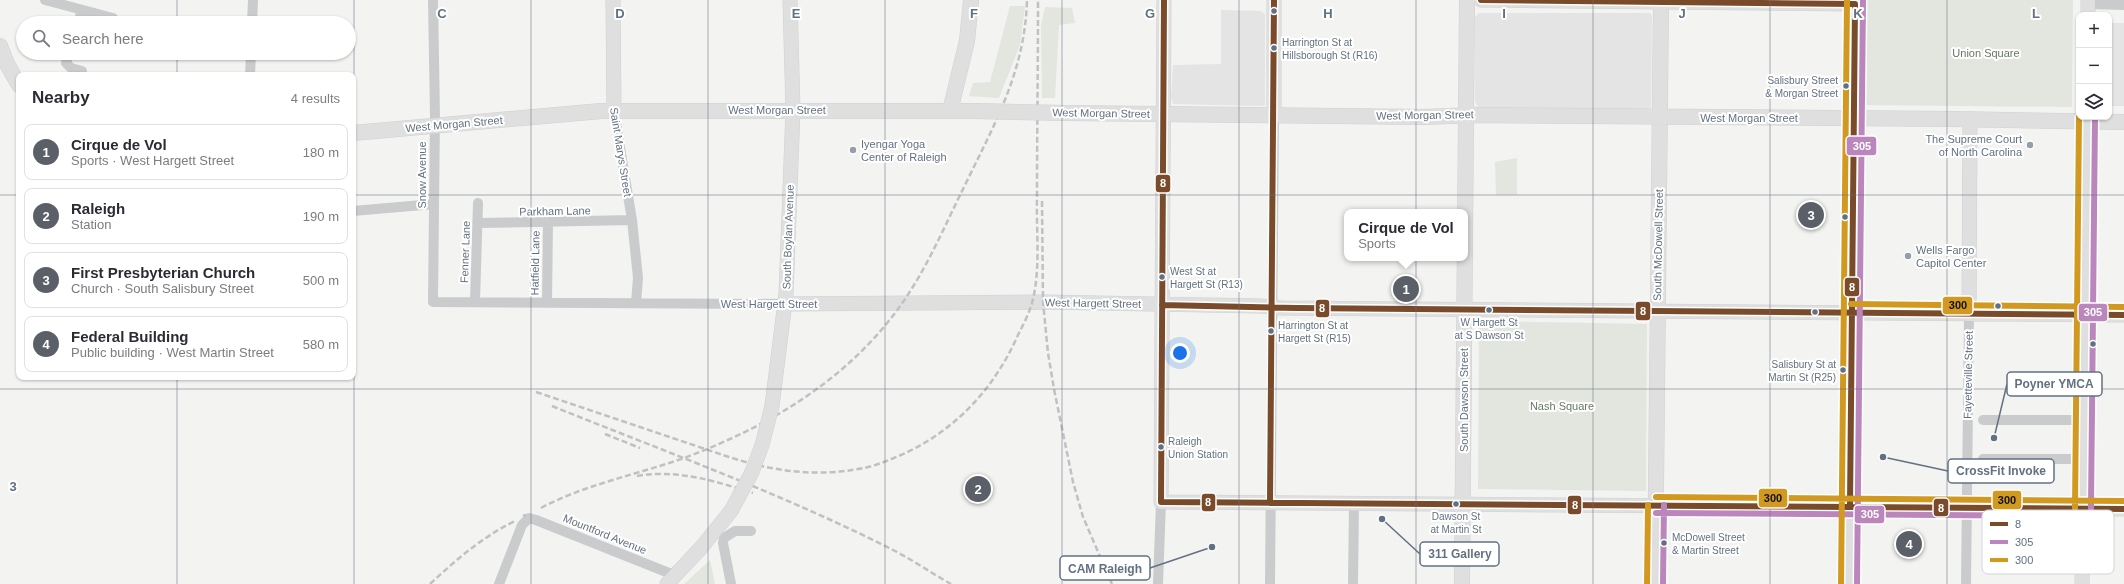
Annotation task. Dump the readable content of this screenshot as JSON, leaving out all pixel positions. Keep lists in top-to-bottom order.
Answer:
{
  "streets": {
    "main road": ["West Morgan Street", "South McDowell Street", "South Dawson Street"],
    "street": [
      "Saint Marys Street",
      "Snow Avenue",
      "Parkham Lane",
      "South Boylan Avenue",
      "Fenner Lane",
      "Hatfield Lane",
      "West Hargett Street",
      "Fayetteville Street",
      "Mountford Avenue"
    ]
  },
  "crossings": [
    ["West Morgan Street", "Saint Marys Street"],
    ["West Morgan Street", "Snow Avenue"],
    ["West Morgan Street", "South Boylan Avenue"],
    ["West Morgan Street", "South McDowell Street"],
    ["West Morgan Street", "Fayetteville Street"],
    ["West Morgan Street", "South Dawson Street"],
    ["Saint Marys Street", "Parkham Lane"],
    ["Saint Marys Street", "West Hargett Street"],
    ["Snow Avenue", "West Hargett Street"],
    ["Parkham Lane", "Fenner Lane"],
    ["Parkham Lane", "Hatfield Lane"],
    ["South Boylan Avenue", "West Hargett Street"],
    ["South Boylan Avenue", "Mountford Avenue"],
    ["South McDowell Street", "West Hargett Street"],
    ["Fenner Lane", "West Hargett Street"],
    ["Hatfield Lane", "West Hargett Street"],
    ["West Hargett Street", "Fayetteville Street"],
    ["West Hargett Street", "South Dawson Street"]
  ],
  "parks": ["Union Square", "Nash Square"],
  "places": [
    "Harrington St at Hillsborough St (R16)",
    "Salisbury Street & Morgan Street",
    "The Supreme Court of North Carolina",
    "Iyengar Yoga Center of Raleigh",
    "Wells Fargo Capitol Center",
    "West St at Hargett St (R13)",
    "W Hargett St at S Dawson St",
    "Harrington St at Hargett St (R15)",
    "Salisbury St at Martin St (R25)",
    "Poyner YMCA",
    "Raleigh Union Station",
    "CrossFit Invoke",
    "Dawson St at Martin St",
    "311 Gallery",
    "McDowell Street & Martin Street",
    "CAM Raleigh"
  ],
  "lines": ["transit line 8", "transit line 305", "transit line 300"],
  "legend": ["8", "305", "300"],
  "page": {
    "map_buttons": ["+", "−"],
    "search": "Search here",
    "heading": ["Nearby", "4 results"],
    "list": [
      {
        "mark": "1",
        "name": "Cirque de Vol",
        "note": "Sports · West Hargett Street",
        "value": "180 m"
      },
      {
        "mark": "2",
        "name": "Raleigh",
        "note": "Station",
        "value": "190 m"
      },
      {
        "mark": "3",
        "name": "First Presbyterian Church",
        "note": "Church · South Salisbury Street",
        "value": "500 m"
      },
      {
        "mark": "4",
        "name": "Federal Building",
        "note": "Public building · West Martin Street",
        "value": "580 m"
      }
    ],
    "pins": [
      "3",
      "1",
      "2",
      "4"
    ],
    "popup": ["Cirque de Vol", "Sports"]
  },
  "grid": {
    "columns": [
      "C",
      "D",
      "E",
      "F",
      "G",
      "H",
      "I",
      "J",
      "K",
      "L"
    ],
    "rows": ["3"]
  }
}
